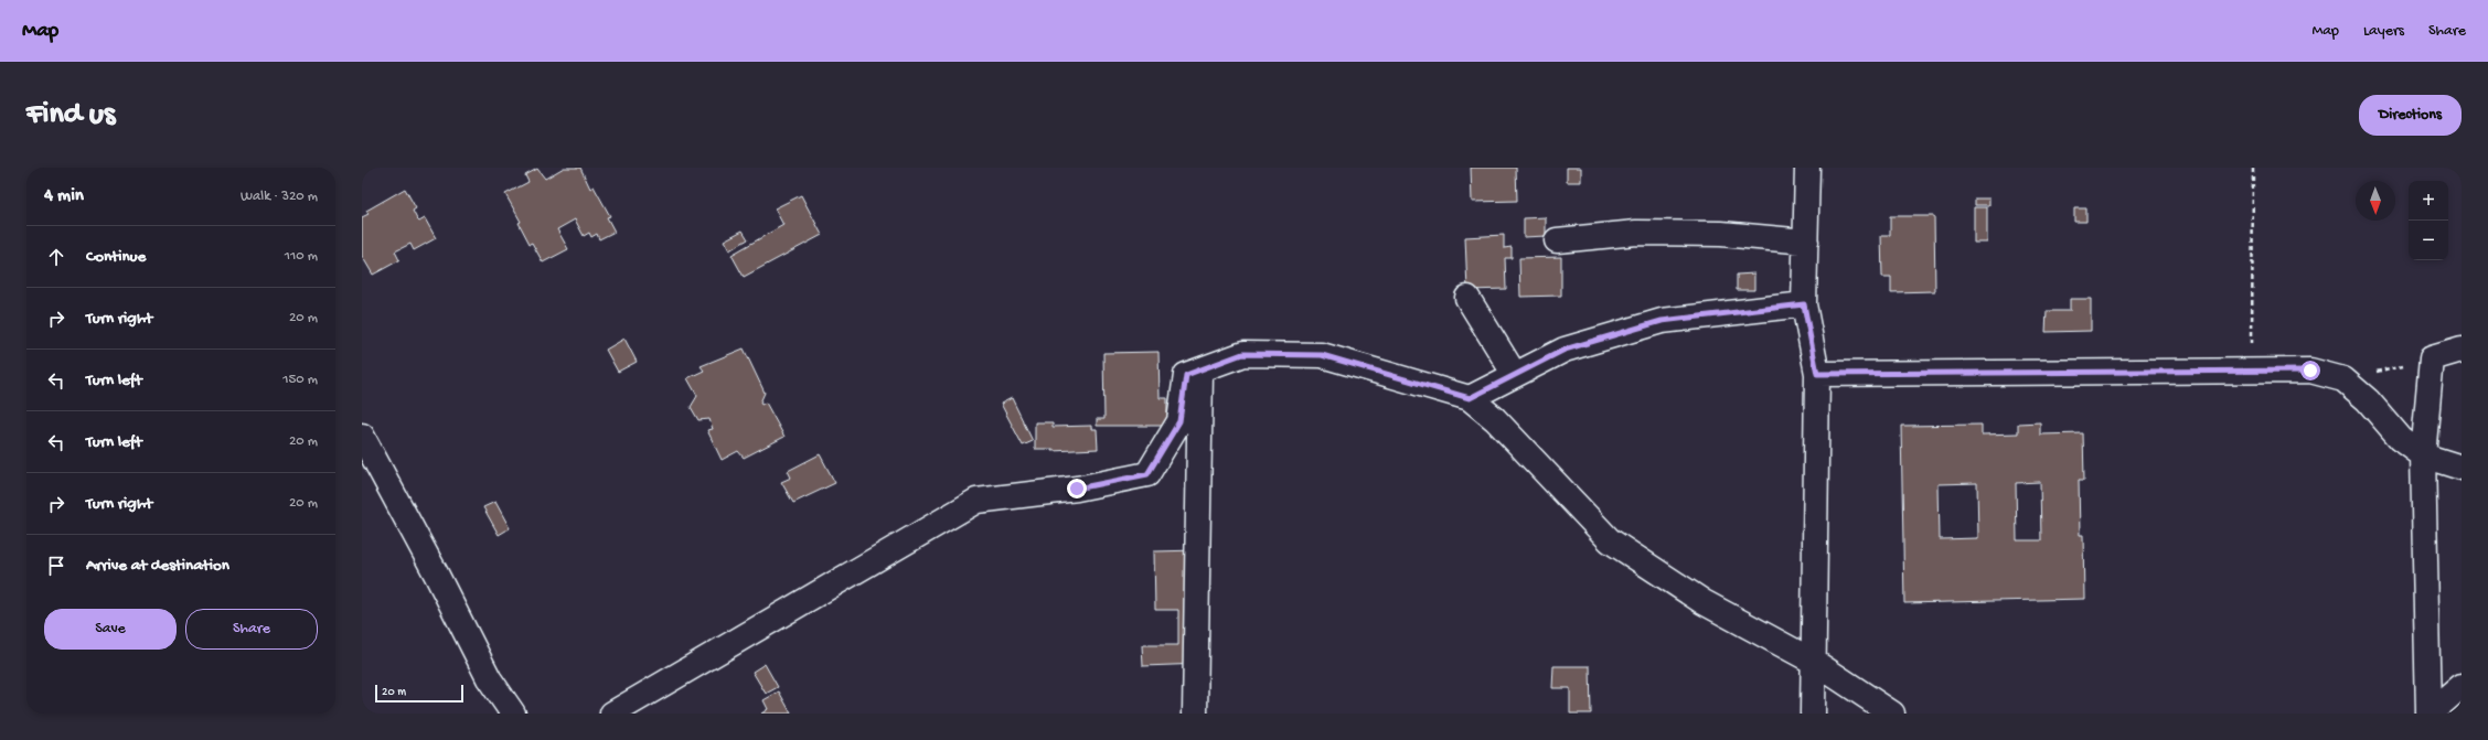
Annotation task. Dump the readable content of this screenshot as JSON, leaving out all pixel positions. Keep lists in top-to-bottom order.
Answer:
{
  "scale_bar": "20 m",
  "north": "bottom",
  "page": {
    "header": "Map",
    "nav": ["Map", "Layers", "Share"],
    "buttons": [
      "Directions",
      ["Save", "Share"]
    ],
    "title": "Find us",
    "heading": ["4 min", "Walk · 320 m"],
    "map_buttons": ["+", "−"],
    "list": [
      ["Continue", "110 m"],
      ["Turn right", "20 m"],
      ["Turn left", "150 m"],
      ["Turn left", "20 m"],
      ["Turn right", "20 m"],
      "Arrive at destination"
    ],
    "scale": "20 m"
  }
}
